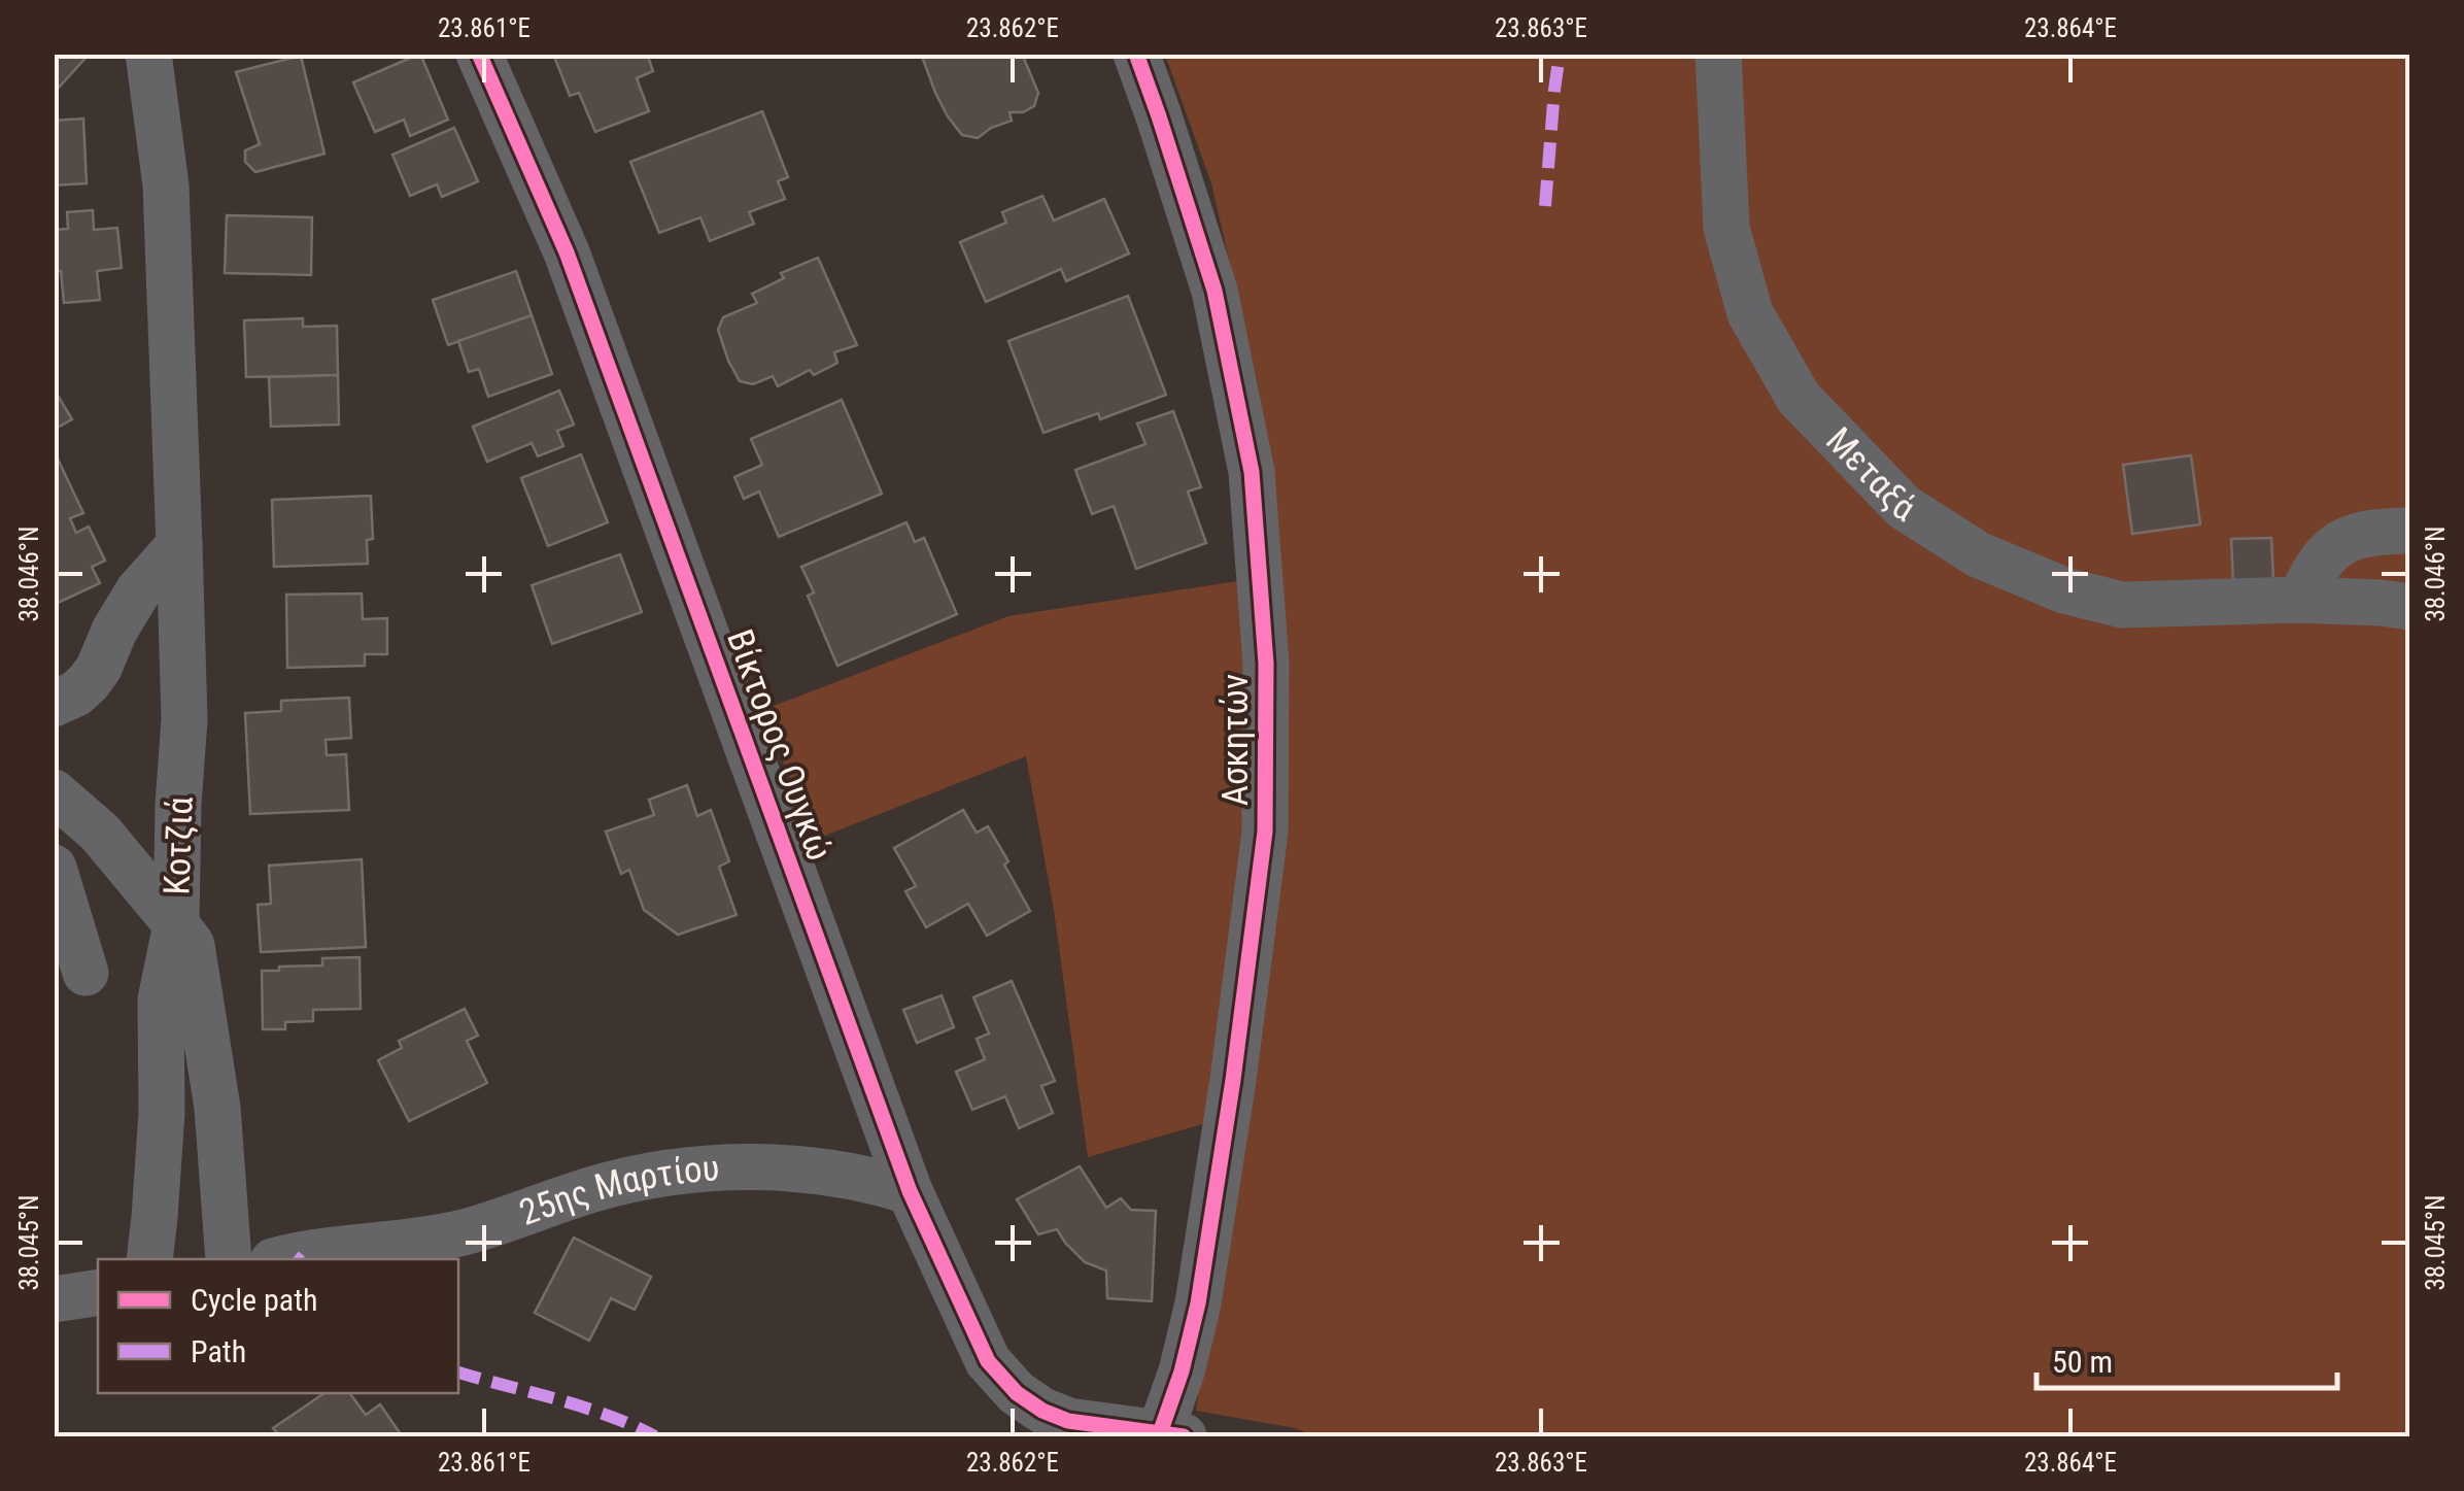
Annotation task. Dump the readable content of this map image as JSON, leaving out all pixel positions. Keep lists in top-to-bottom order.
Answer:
{
  "streets": {
    "street": [
      "Μεταξά",
      "Ασκητών",
      "Βίκτορος Ουγκώ",
      "Κοτζιά",
      "25ης Μαρτίου"
    ]
  },
  "crossings": [
    ["Ασκητών", "Βίκτορος Ουγκώ"],
    ["Βίκτορος Ουγκώ", "25ης Μαρτίου"]
  ],
  "legend": ["Cycle path", "Path"],
  "scale_bar": "50 m",
  "coordinates": [
    "23.861°E",
    "23.862°E",
    "23.863°E",
    "23.864°E",
    "38.046°N",
    "38.045°N"
  ]
}
